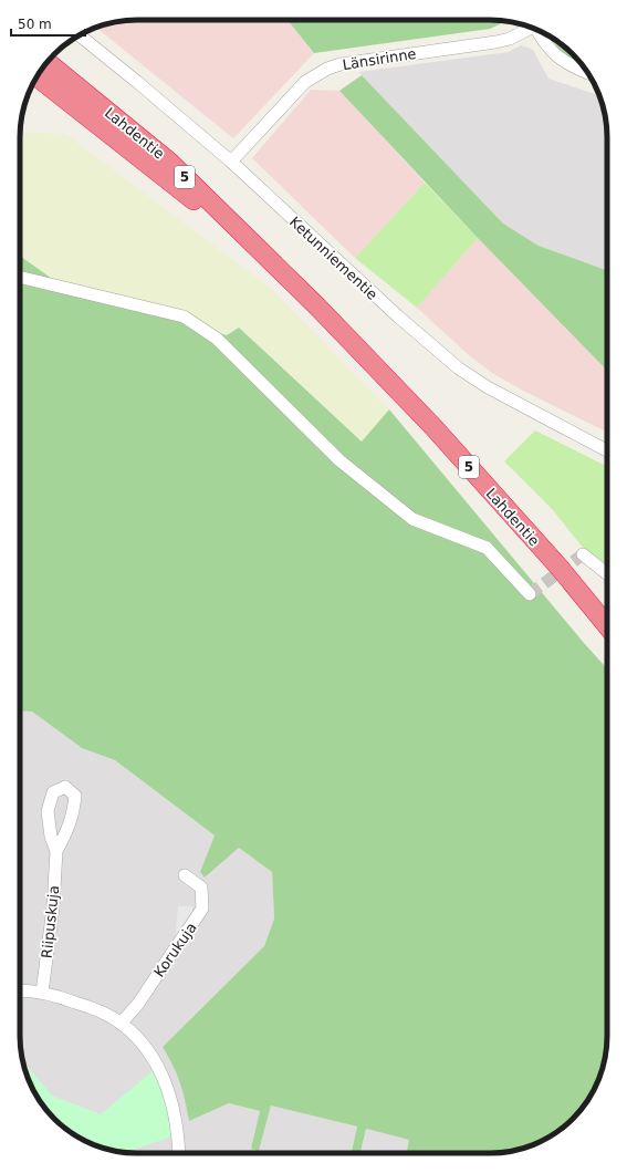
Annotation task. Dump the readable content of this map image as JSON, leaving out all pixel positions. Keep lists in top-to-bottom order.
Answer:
{
  "streets": {
    "highway": ["Lahdentie", "5"],
    "street": [
      "Länsirinne",
      "Ketunniementie",
      "Riipuskuja",
      "Korukuja"
    ]
  },
  "crossings": [
    ["Länsirinne", "Ketunniementie"]
  ],
  "scale_bar": "50 m"
}
